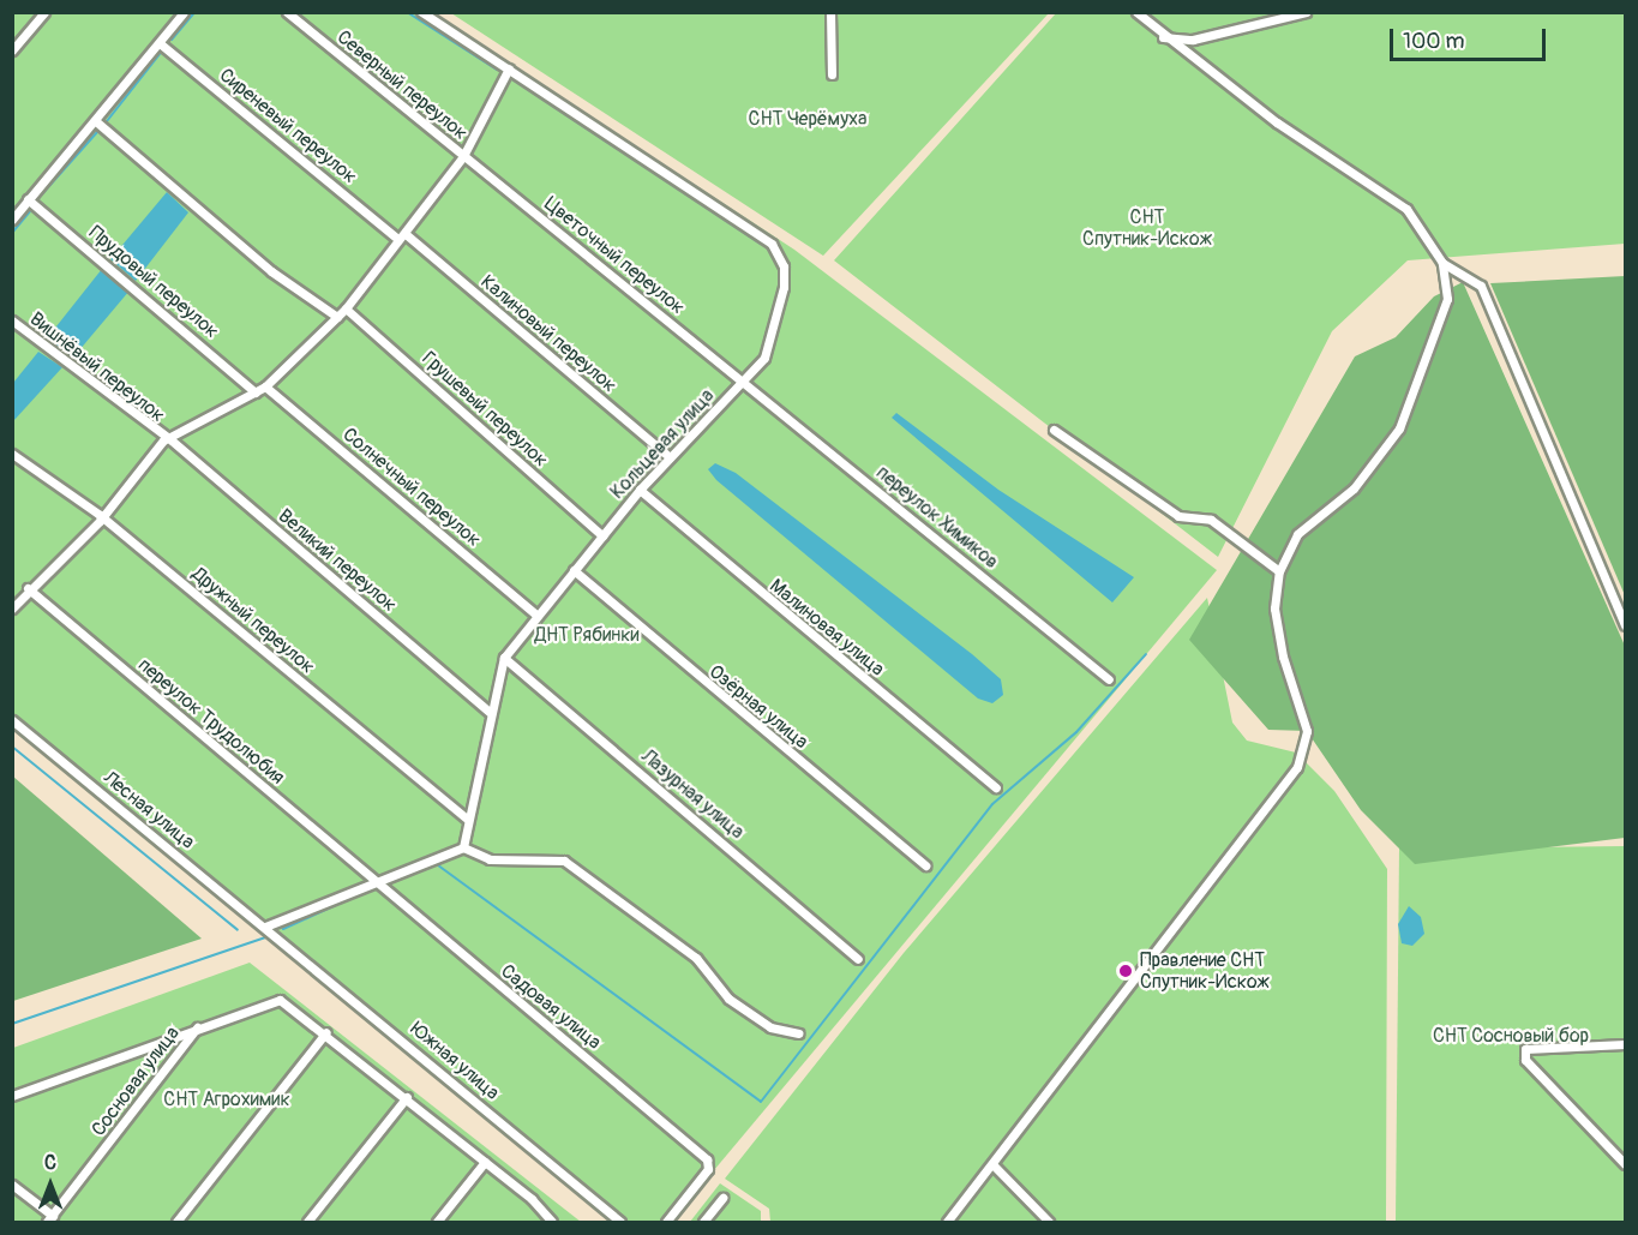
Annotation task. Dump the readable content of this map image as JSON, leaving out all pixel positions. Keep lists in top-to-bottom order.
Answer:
{
  "streets": {
    "street": [
      "Северный переулок",
      "Сиреневый переулок",
      "Цветочный переулок",
      "Прудовый переулок",
      "Калиновый переулок",
      "Вишнёвый переулок",
      "Грушевый переулок",
      "Кольцевая улица",
      "Солнечный переулок",
      "переулок Химиков",
      "Великий переулок",
      "Дружный переулок",
      "Малиновая улица",
      "Озёрная улица",
      "переулок Трудолюбия",
      "Лазурная улица",
      "Лесная улица",
      "Садовая улица",
      "Южная улица",
      "Сосновая улица"
    ]
  },
  "crossings": [
    ["Северный переулок", "Цветочный переулок"],
    ["Цветочный переулок", "Кольцевая улица"],
    ["Цветочный переулок", "переулок Химиков"],
    ["Калиновый переулок", "Кольцевая улица"],
    ["Вишнёвый переулок", "Великий переулок"],
    ["Грушевый переулок", "Кольцевая улица"],
    ["Кольцевая улица", "Солнечный переулок"],
    ["Кольцевая улица", "переулок Химиков"],
    ["Кольцевая улица", "Великий переулок"],
    ["Кольцевая улица", "Дружный переулок"],
    ["Кольцевая улица", "Малиновая улица"],
    ["Кольцевая улица", "Озёрная улица"],
    ["Кольцевая улица", "Лазурная улица"],
    ["переулок Трудолюбия", "Садовая улица"],
    ["Лесная улица", "Южная улица"]
  ],
  "parks": [
    "СНТ Черёмуха",
    "СНТ Спутник-Искож",
    "ДНТ Рябинки",
    "СНТ Сосновый бор",
    "СНТ Агрохимик"
  ],
  "places": ["Правление СНТ Спутник-Искож"],
  "scale_bar": "100 m",
  "north": "top"
}
